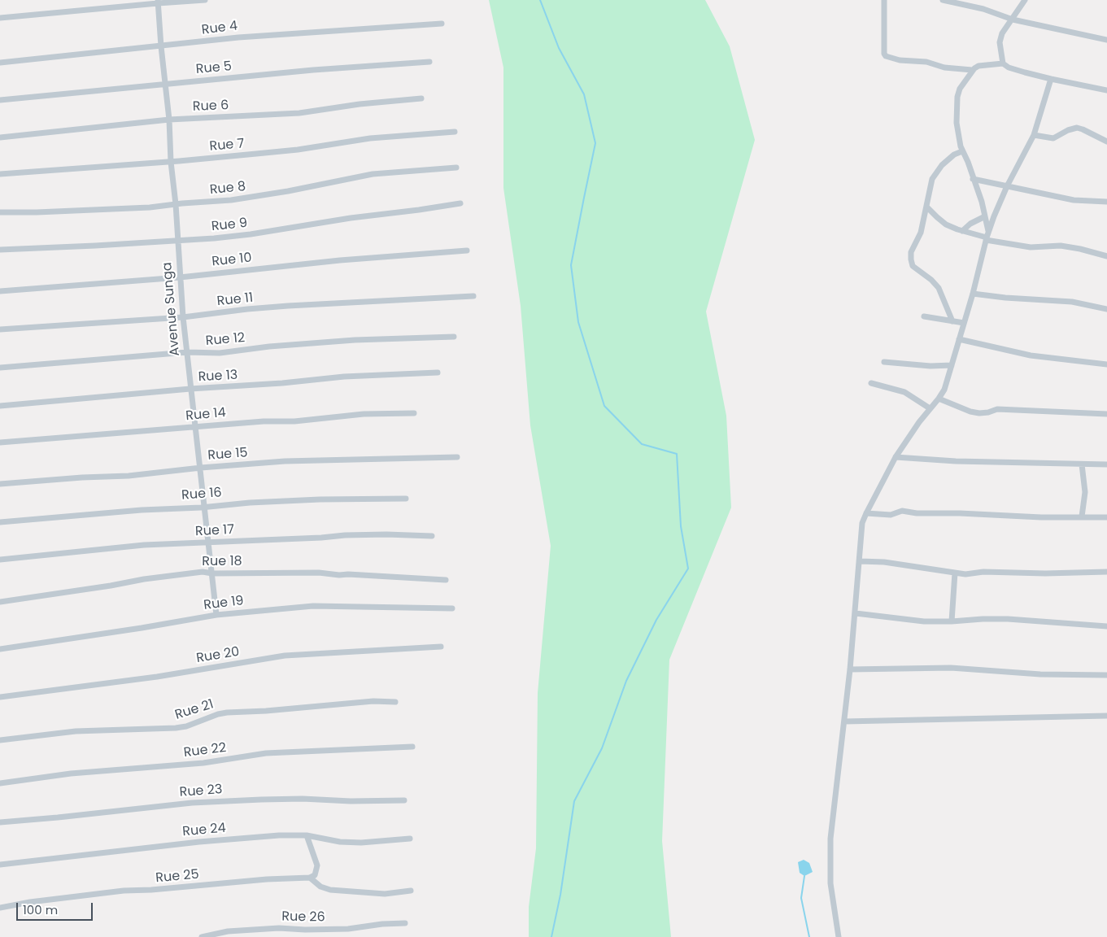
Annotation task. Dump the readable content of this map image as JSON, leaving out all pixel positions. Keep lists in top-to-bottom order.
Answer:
{
  "streets": {
    "street": [
      "Rue 4",
      "Rue 5",
      "Rue 6",
      "Rue 7",
      "Rue 8",
      "Rue 9",
      "Rue 10",
      "Rue 11",
      "Avenue Sunga",
      "Rue 12",
      "Rue 13",
      "Rue 14",
      "Rue 15",
      "Rue 16",
      "Rue 17",
      "Rue 18",
      "Rue 19",
      "Rue 20",
      "Rue 21",
      "Rue 22",
      "Rue 23",
      "Rue 24",
      "Rue 25",
      "Rue 26"
    ]
  },
  "crossings": [
    ["Rue 4", "Avenue Sunga"],
    ["Rue 5", "Avenue Sunga"],
    ["Rue 6", "Avenue Sunga"],
    ["Rue 7", "Avenue Sunga"],
    ["Rue 8", "Avenue Sunga"],
    ["Rue 9", "Avenue Sunga"],
    ["Rue 10", "Avenue Sunga"],
    ["Rue 11", "Avenue Sunga"],
    ["Avenue Sunga", "Rue 12"],
    ["Avenue Sunga", "Rue 13"],
    ["Avenue Sunga", "Rue 14"],
    ["Avenue Sunga", "Rue 15"],
    ["Avenue Sunga", "Rue 16"],
    ["Avenue Sunga", "Rue 17"],
    ["Avenue Sunga", "Rue 18"],
    ["Avenue Sunga", "Rue 19"]
  ],
  "scale_bar": "100 m"
}
